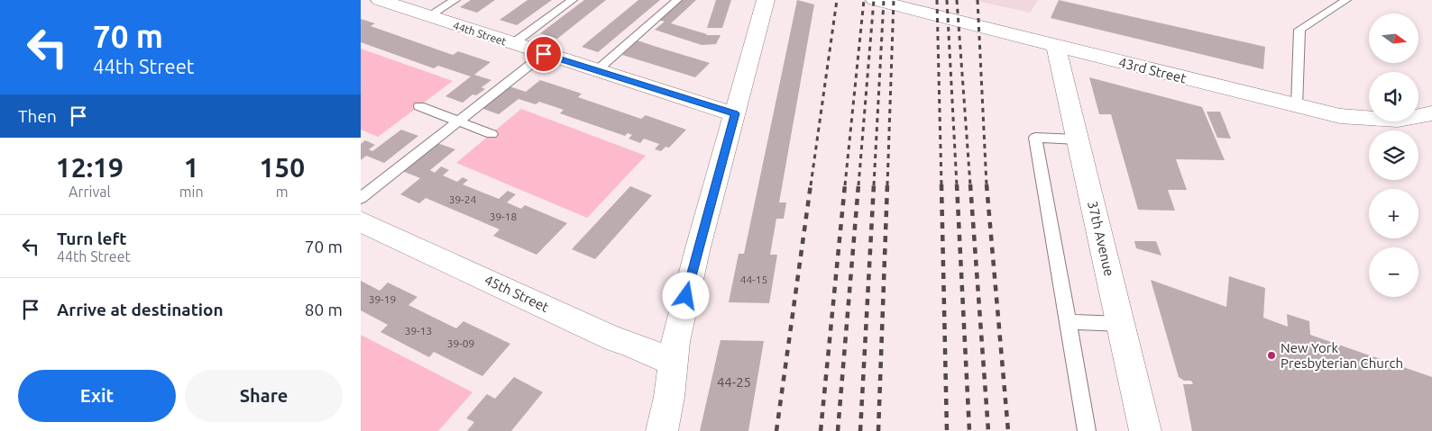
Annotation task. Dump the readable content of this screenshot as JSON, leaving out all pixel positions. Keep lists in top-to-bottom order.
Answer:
{
  "streets": {
    "street": [
      "44th Street",
      "43rd Street",
      "37th Avenue",
      "45th Street"
    ]
  },
  "crossings": [
    ["43rd Street", "37th Avenue"]
  ],
  "places": ["New York Presbyterian Church"],
  "house_numbers": [
    "39-24",
    "39-18",
    "44-15",
    "39-19",
    "39-13",
    "39-09",
    "44-25"
  ],
  "north": "right",
  "page": {
    "turn": ["70 m", "44th Street"],
    "map_buttons": ["+", "−"],
    "then": "Then",
    "eta": [
      "12:19",
      "Arrival",
      "1",
      "min",
      "150",
      "m"
    ],
    "list": [
      {
        "name": "Turn left",
        "note": "44th Street",
        "value": "70 m"
      },
      {
        "name": "Arrive at destination",
        "value": "80 m"
      }
    ],
    "buttons": ["Exit", "Share"]
  }
}
